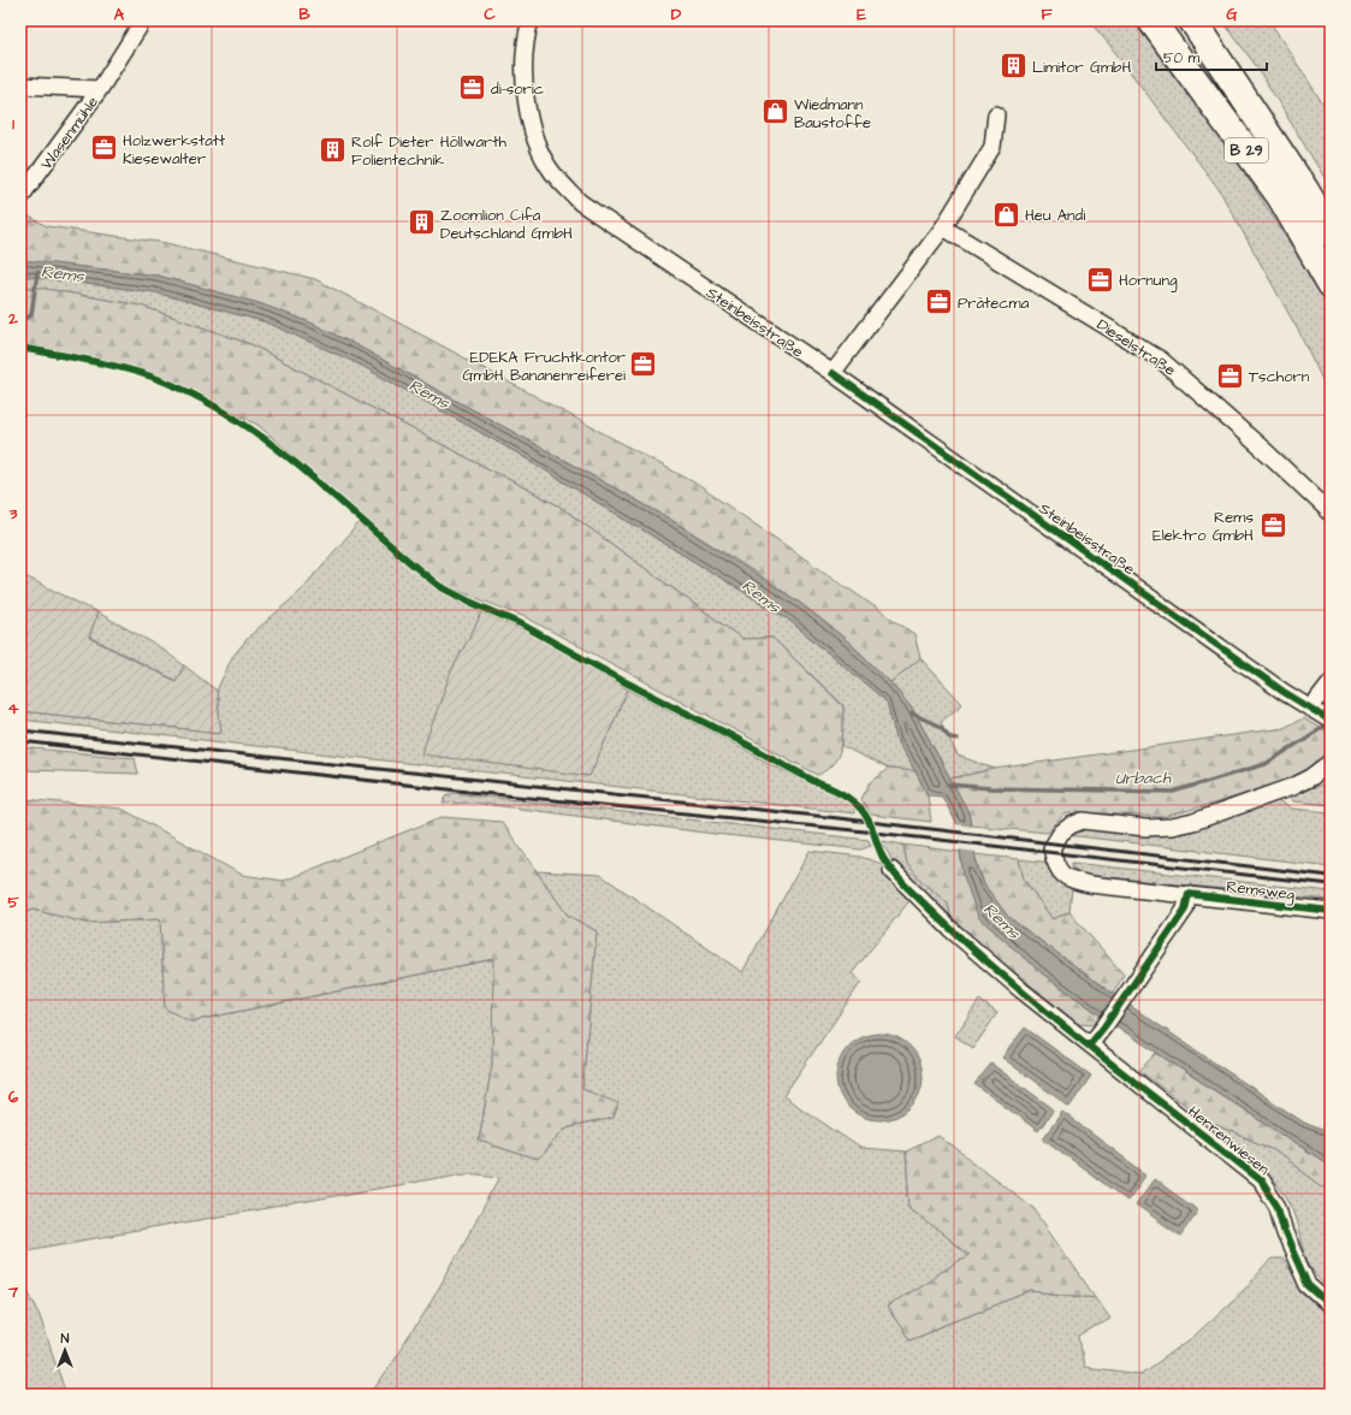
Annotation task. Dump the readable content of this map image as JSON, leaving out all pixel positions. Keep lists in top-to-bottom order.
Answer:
{
  "streets": {
    "highway": ["B 29"],
    "street": [
      "Wasenmühle",
      "Steinbeisstraße",
      "Dieselstraße",
      "Remsweg",
      "Herrenwiesen"
    ]
  },
  "water": ["Rems", "Urbach"],
  "places": {
    "building": ["Limitor GmbH", "Rolf Dieter Höllwarth Folientechnik", "Zoomlion Cifa Deutschland GmbH"],
    "office": [
      "di-soric",
      "Holzwerkstatt Kiesewalter",
      "Hornung",
      "Prätecma",
      "EDEKA Fruchtkontor GmbH Bananenreiferei",
      "Tschorn",
      "Rems Elektro GmbH"
    ],
    "shop": ["Wiedmann Baustoffe", "Heu Andi"]
  },
  "scale_bar": "50 m",
  "north": "top",
  "grid": {
    "columns": [
      "A",
      "B",
      "C",
      "D",
      "E",
      "F",
      "G"
    ],
    "rows": [
      "1",
      "2",
      "3",
      "4",
      "5",
      "6",
      "7"
    ]
  }
}
